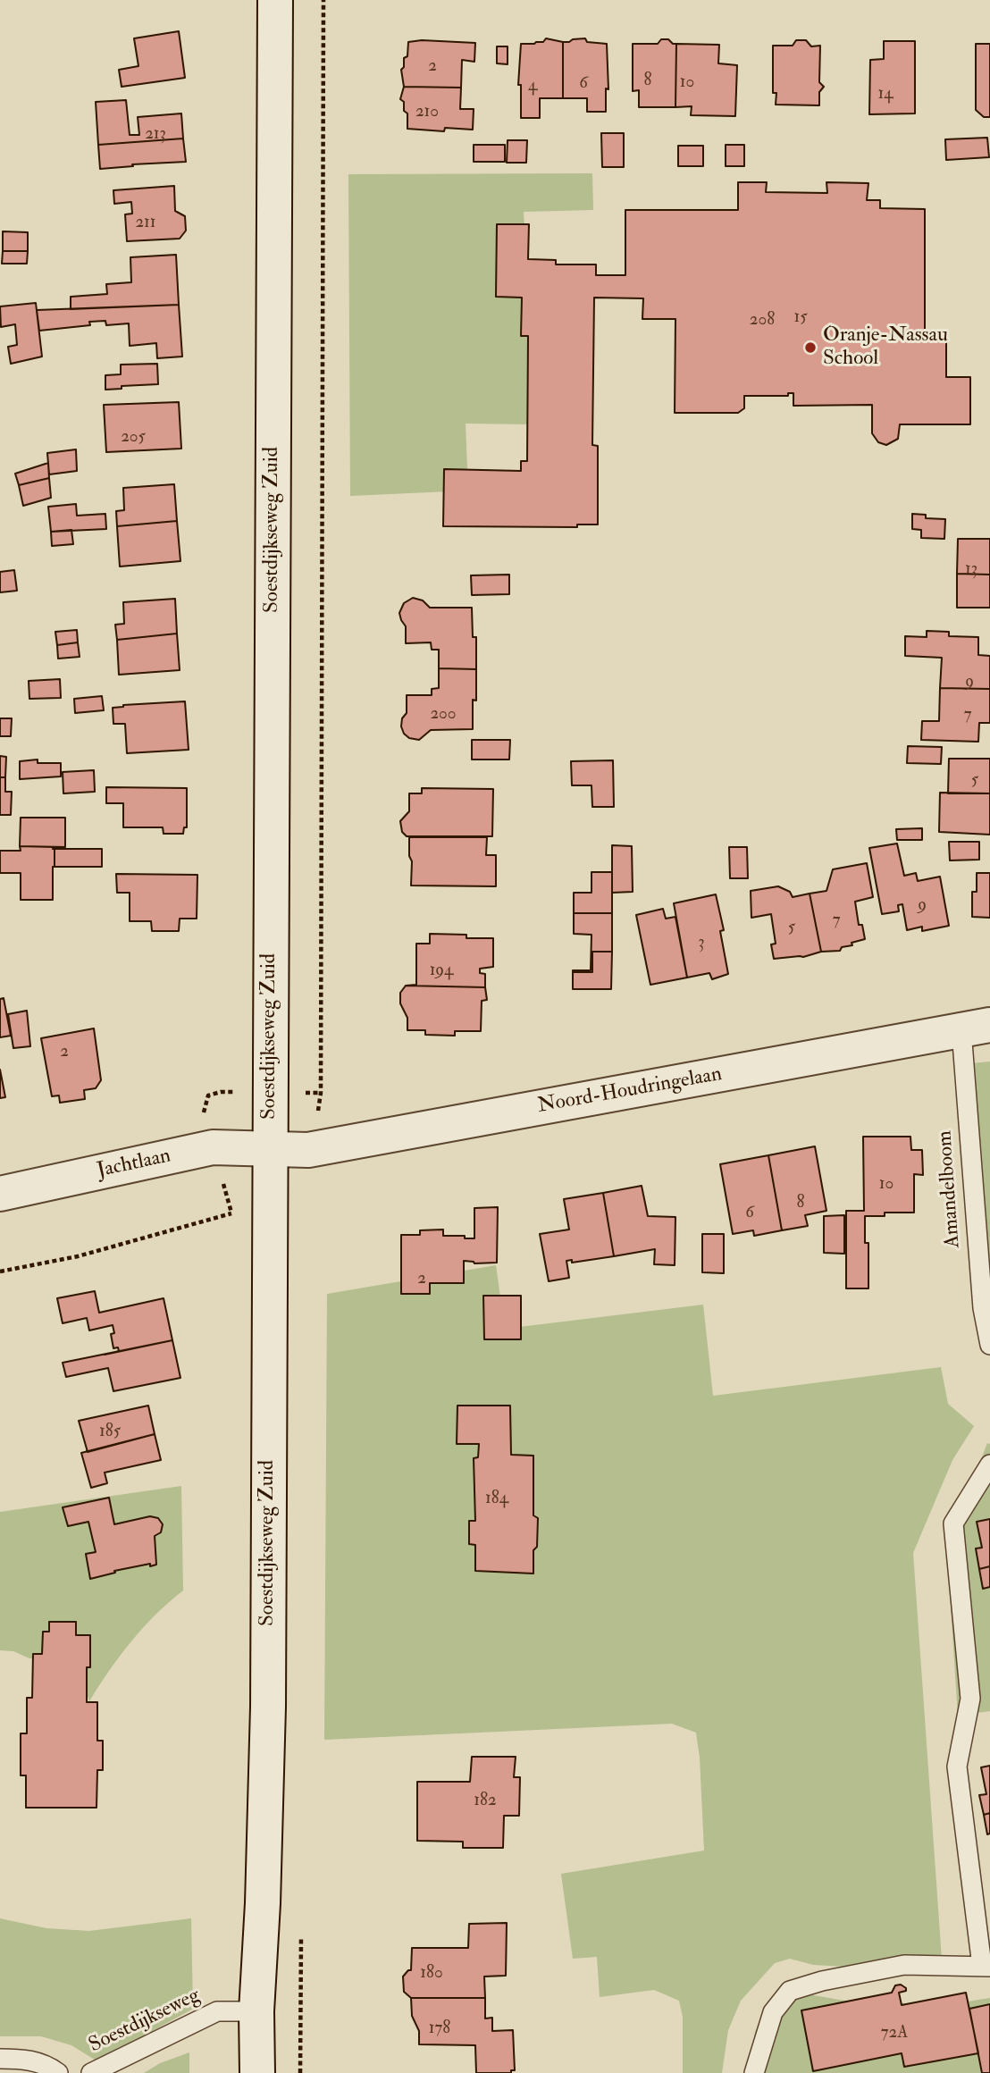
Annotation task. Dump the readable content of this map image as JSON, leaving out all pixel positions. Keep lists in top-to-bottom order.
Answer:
{
  "streets": {
    "main road": ["Soestdijkseweg Zuid", "Noord-Houdringelaan", "Jachtlaan"],
    "lane": ["Amandelboom", "Soestdijkseweg"]
  },
  "crossings": [
    ["Soestdijkseweg Zuid", "Noord-Houdringelaan"],
    ["Soestdijkseweg Zuid", "Jachtlaan"],
    ["Soestdijkseweg Zuid", "Soestdijkseweg"],
    ["Noord-Houdringelaan", "Jachtlaan"],
    ["Noord-Houdringelaan", "Amandelboom"]
  ],
  "places": ["Oranje-Nassau School"],
  "house_numbers": [
    "2",
    "8",
    "10",
    "6",
    "4",
    "14",
    "210",
    "213",
    "211",
    "15",
    "208",
    "205",
    "13",
    "9",
    "200",
    "7",
    "5",
    "9",
    "7",
    "5",
    "3",
    "194",
    "2",
    "10",
    "8",
    "6",
    "2",
    "185",
    "184",
    "182",
    "180",
    "178",
    "72A"
  ]
}
